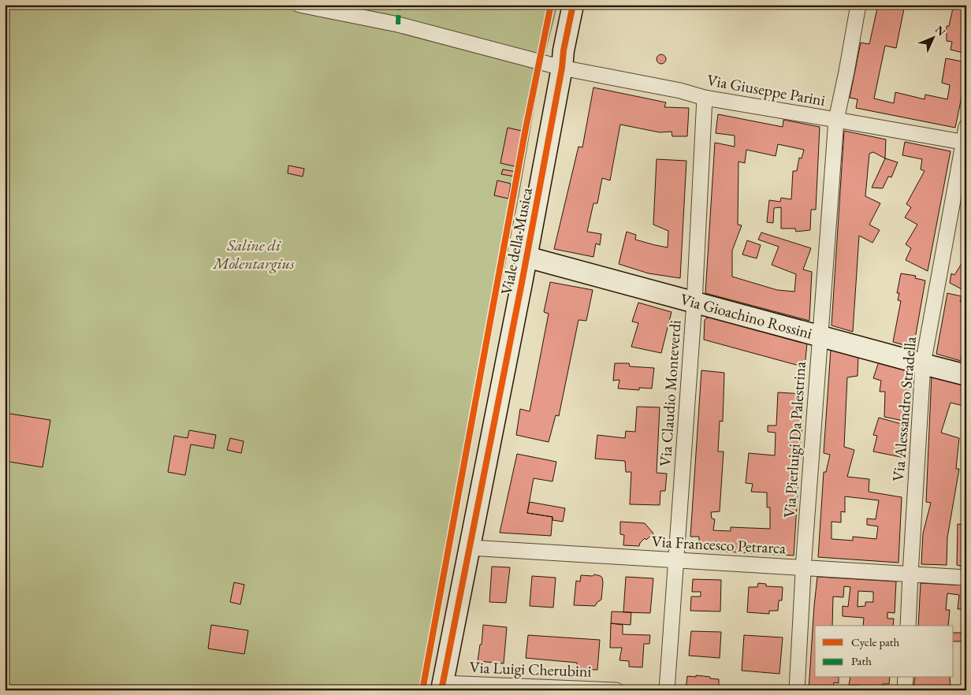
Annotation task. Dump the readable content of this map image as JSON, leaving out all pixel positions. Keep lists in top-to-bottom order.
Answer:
{
  "streets": {
    "street": [
      "Via Giuseppe Parini",
      "Viale della Musica",
      "Via Gioachino Rossini",
      "Via Claudio Monteverdi",
      "Via Alessandro Stradella",
      "Via Pierluigi Da Palestrina",
      "Via Francesco Petrarca",
      "Via Luigi Cherubini"
    ]
  },
  "crossings": [
    ["Via Giuseppe Parini", "Viale della Musica"],
    ["Via Giuseppe Parini", "Via Claudio Monteverdi"],
    ["Via Giuseppe Parini", "Via Alessandro Stradella"],
    ["Via Giuseppe Parini", "Via Pierluigi Da Palestrina"],
    ["Viale della Musica", "Via Gioachino Rossini"],
    ["Viale della Musica", "Via Francesco Petrarca"],
    ["Viale della Musica", "Via Luigi Cherubini"],
    ["Via Gioachino Rossini", "Via Claudio Monteverdi"],
    ["Via Gioachino Rossini", "Via Alessandro Stradella"],
    ["Via Gioachino Rossini", "Via Pierluigi Da Palestrina"],
    ["Via Claudio Monteverdi", "Via Francesco Petrarca"],
    ["Via Alessandro Stradella", "Via Francesco Petrarca"],
    ["Via Pierluigi Da Palestrina", "Via Francesco Petrarca"]
  ],
  "parks": ["Saline di Molentargius"],
  "legend": ["Cycle path", "Path"],
  "north": "top right"
}
